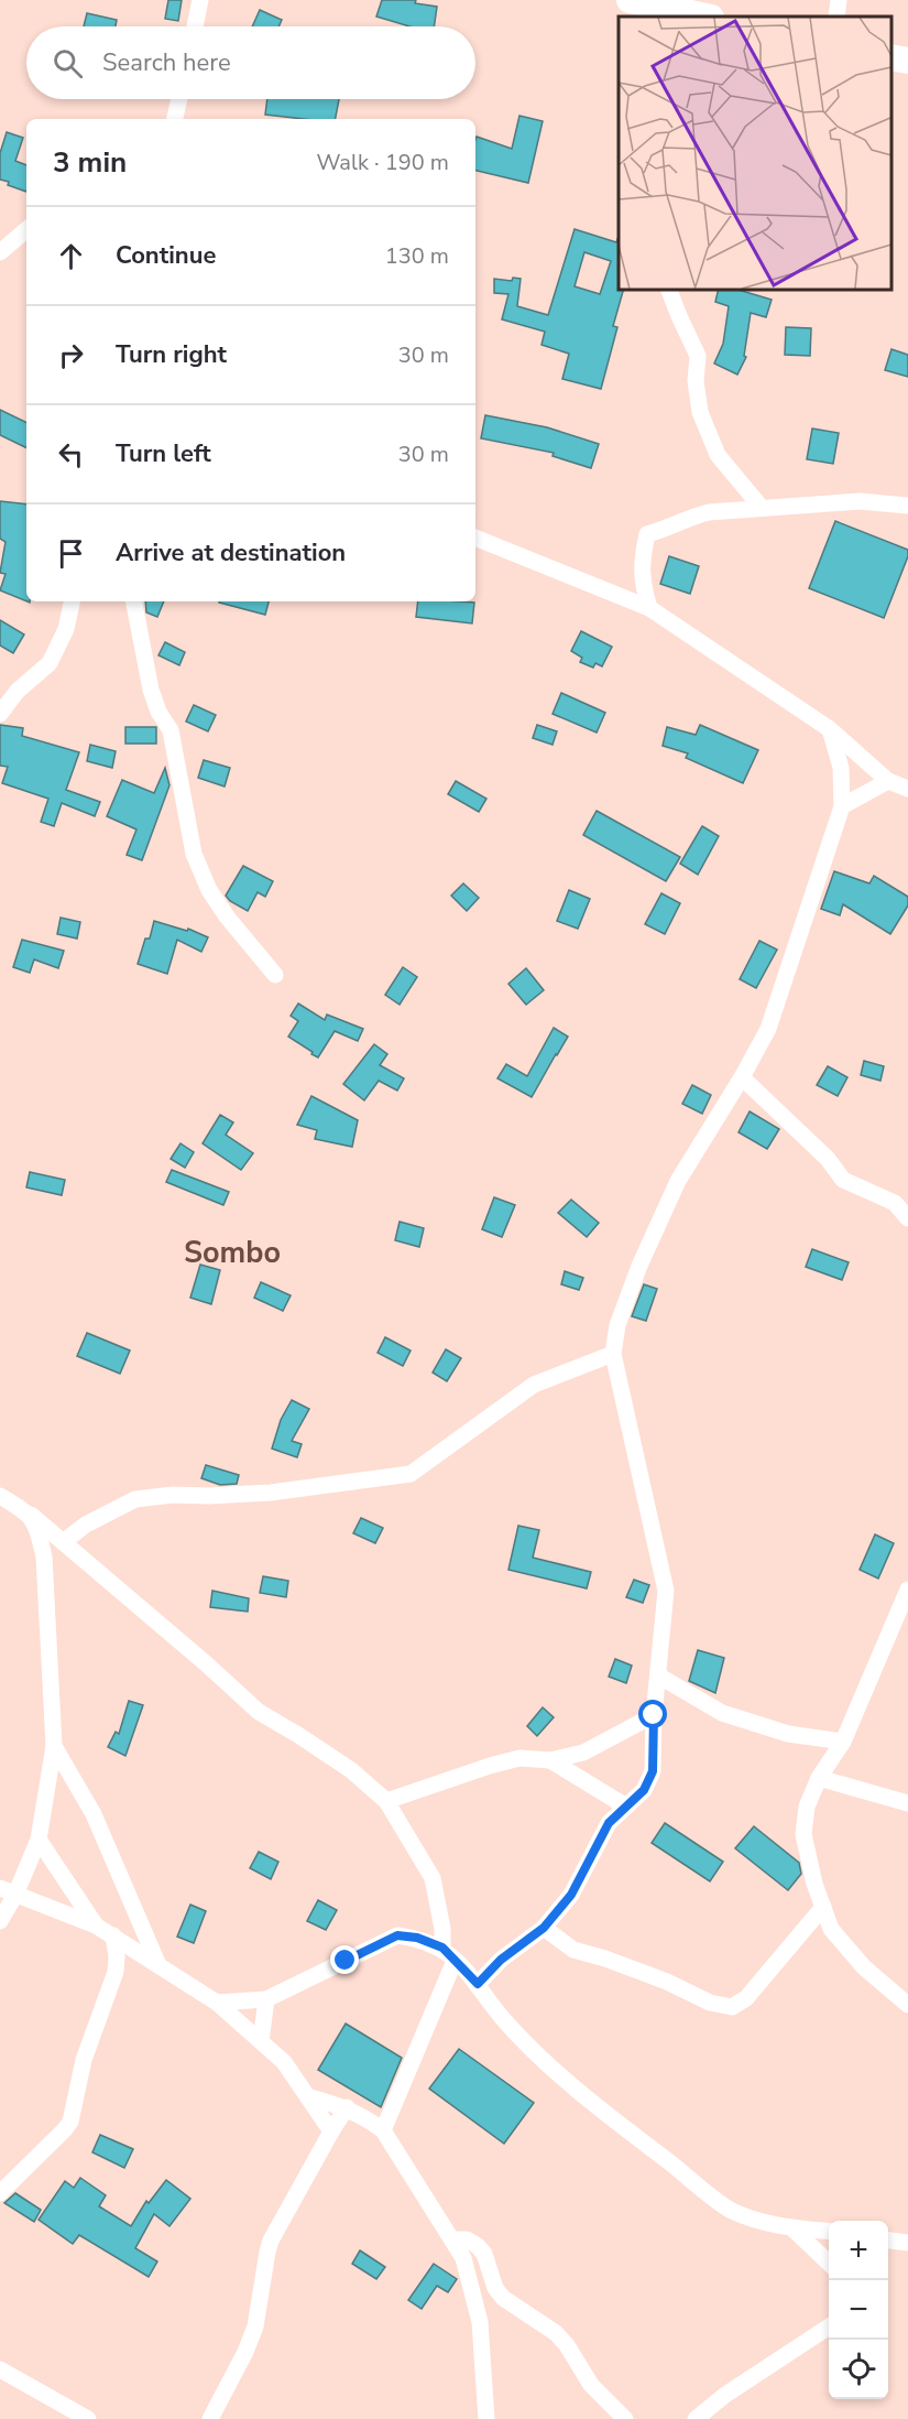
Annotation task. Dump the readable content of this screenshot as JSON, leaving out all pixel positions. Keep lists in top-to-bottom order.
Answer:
{
  "districts": ["Sombo"],
  "page": {
    "search": "Search here",
    "heading": ["3 min", "Walk · 190 m"],
    "list": [
      ["Continue", "130 m"],
      ["Turn right", "30 m"],
      ["Turn left", "30 m"],
      "Arrive at destination"
    ],
    "map_buttons": ["+", "−"]
  }
}
